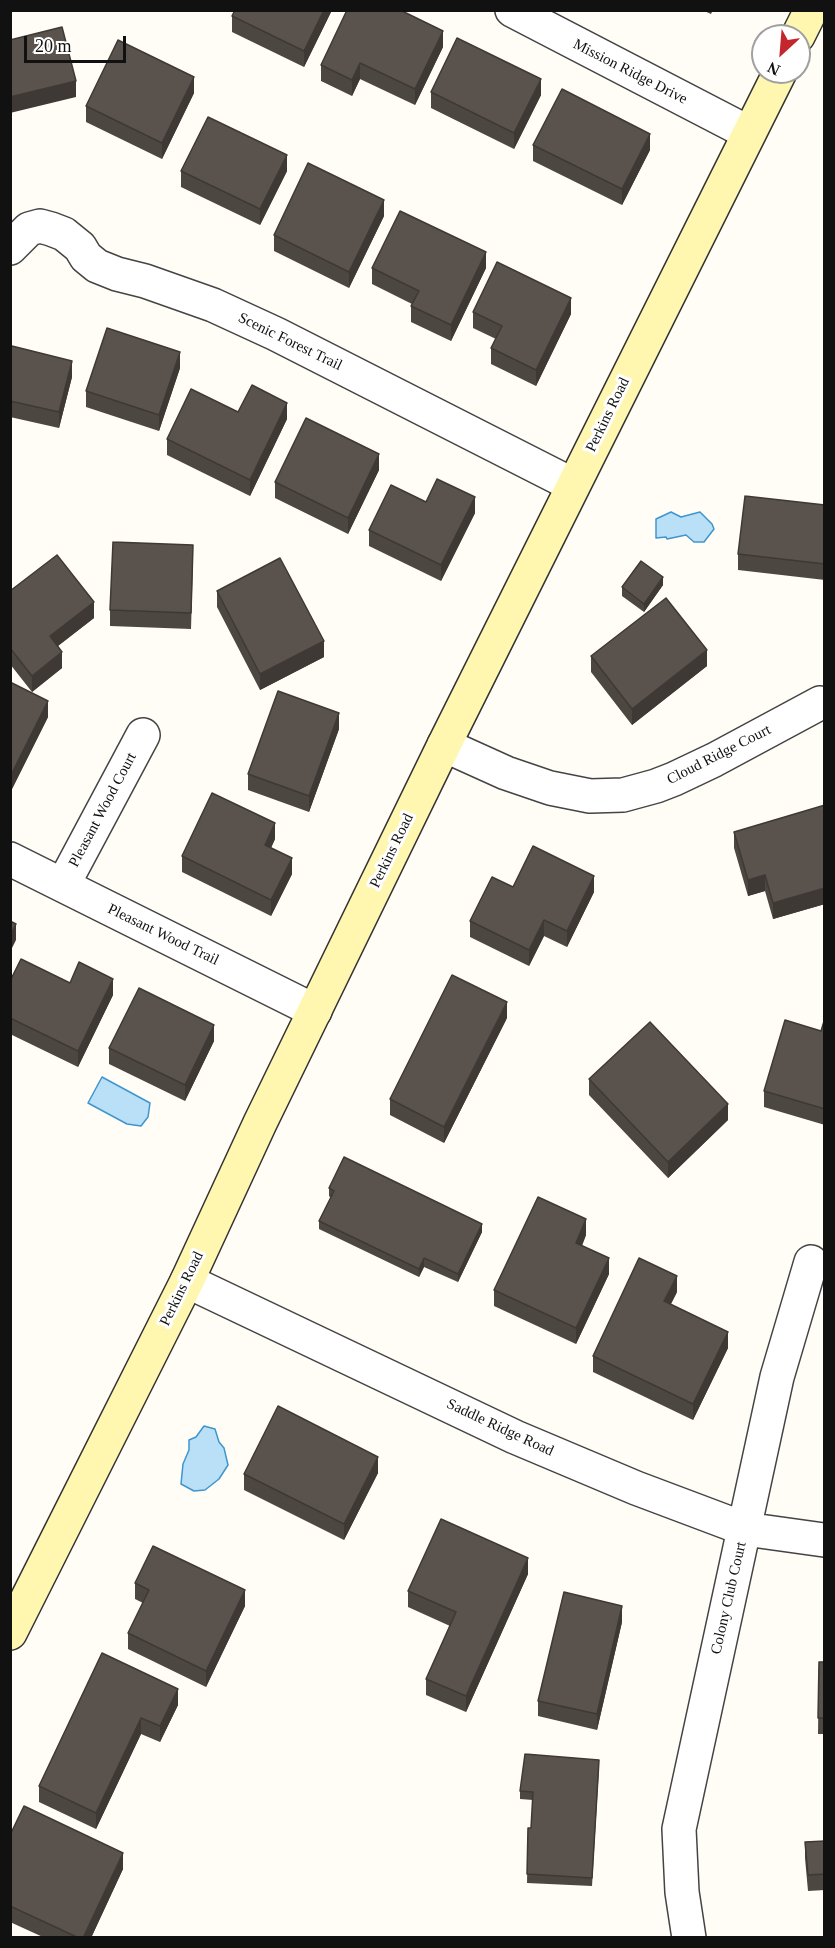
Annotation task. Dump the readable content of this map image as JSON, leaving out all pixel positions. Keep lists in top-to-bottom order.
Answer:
{
  "streets": {
    "main road": ["Perkins Road"],
    "street": [
      "Mission Ridge Drive",
      "Scenic Forest Trail",
      "Cloud Ridge Court",
      "Pleasant Wood Court",
      "Pleasant Wood Trail",
      "Saddle Ridge Road",
      "Colony Club Court"
    ]
  },
  "crossings": [
    ["Mission Ridge Drive", "Perkins Road"],
    ["Scenic Forest Trail", "Perkins Road"],
    ["Perkins Road", "Cloud Ridge Court"],
    ["Perkins Road", "Pleasant Wood Trail"],
    ["Perkins Road", "Saddle Ridge Road"],
    ["Pleasant Wood Court", "Pleasant Wood Trail"],
    ["Saddle Ridge Road", "Colony Club Court"]
  ],
  "scale_bar": "20 m",
  "north": "bottom left"
}
